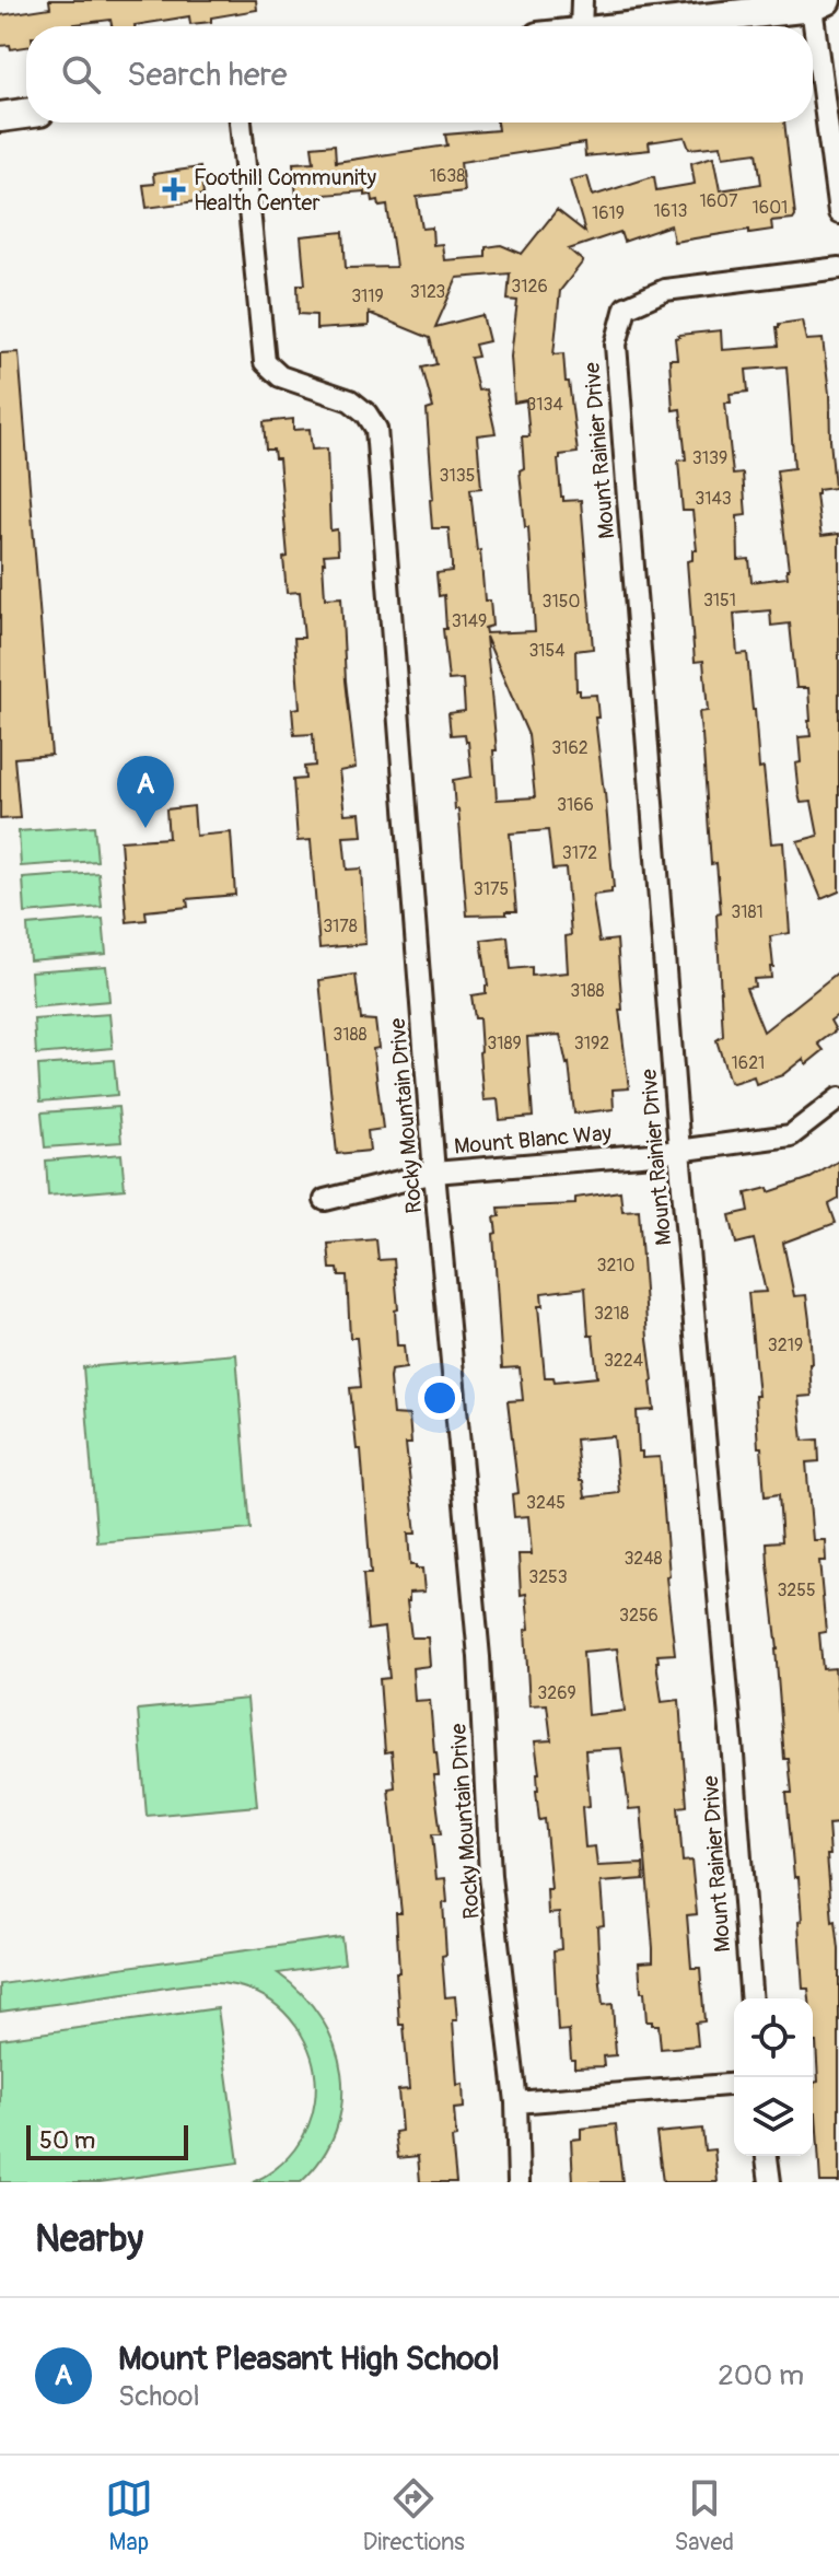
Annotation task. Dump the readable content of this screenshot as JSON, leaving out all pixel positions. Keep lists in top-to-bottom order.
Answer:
{
  "streets": {
    "street": ["Mount Rainier Drive", "Rocky Mountain Drive", "Mount Blanc Way"]
  },
  "crossings": [
    ["Mount Rainier Drive", "Mount Blanc Way"],
    ["Rocky Mountain Drive", "Mount Blanc Way"]
  ],
  "places": {
    "health": ["Foothill Community Health Center"]
  },
  "house_numbers": [
    "1638",
    "1607",
    "1601",
    "1613",
    "1619",
    "3126",
    "3123",
    "3119",
    "3134",
    "3139",
    "3135",
    "3143",
    "3151",
    "3150",
    "3149",
    "3154",
    "3162",
    "3166",
    "3172",
    "3175",
    "3181",
    "3178",
    "3188",
    "3188",
    "3189",
    "3192",
    "1621",
    "3210",
    "3218",
    "3219",
    "3224",
    "3245",
    "3248",
    "3253",
    "3255",
    "3256",
    "3269"
  ],
  "scale_bar": "50 m",
  "page": {
    "search": "Search here",
    "pins": "A",
    "scale": "50 m",
    "heading": "Nearby",
    "list": [
      {
        "mark": "A",
        "name": "Mount Pleasant High School",
        "note": "School",
        "value": "200 m"
      }
    ],
    "nav": ["Map", "Directions", "Saved"]
  }
}
